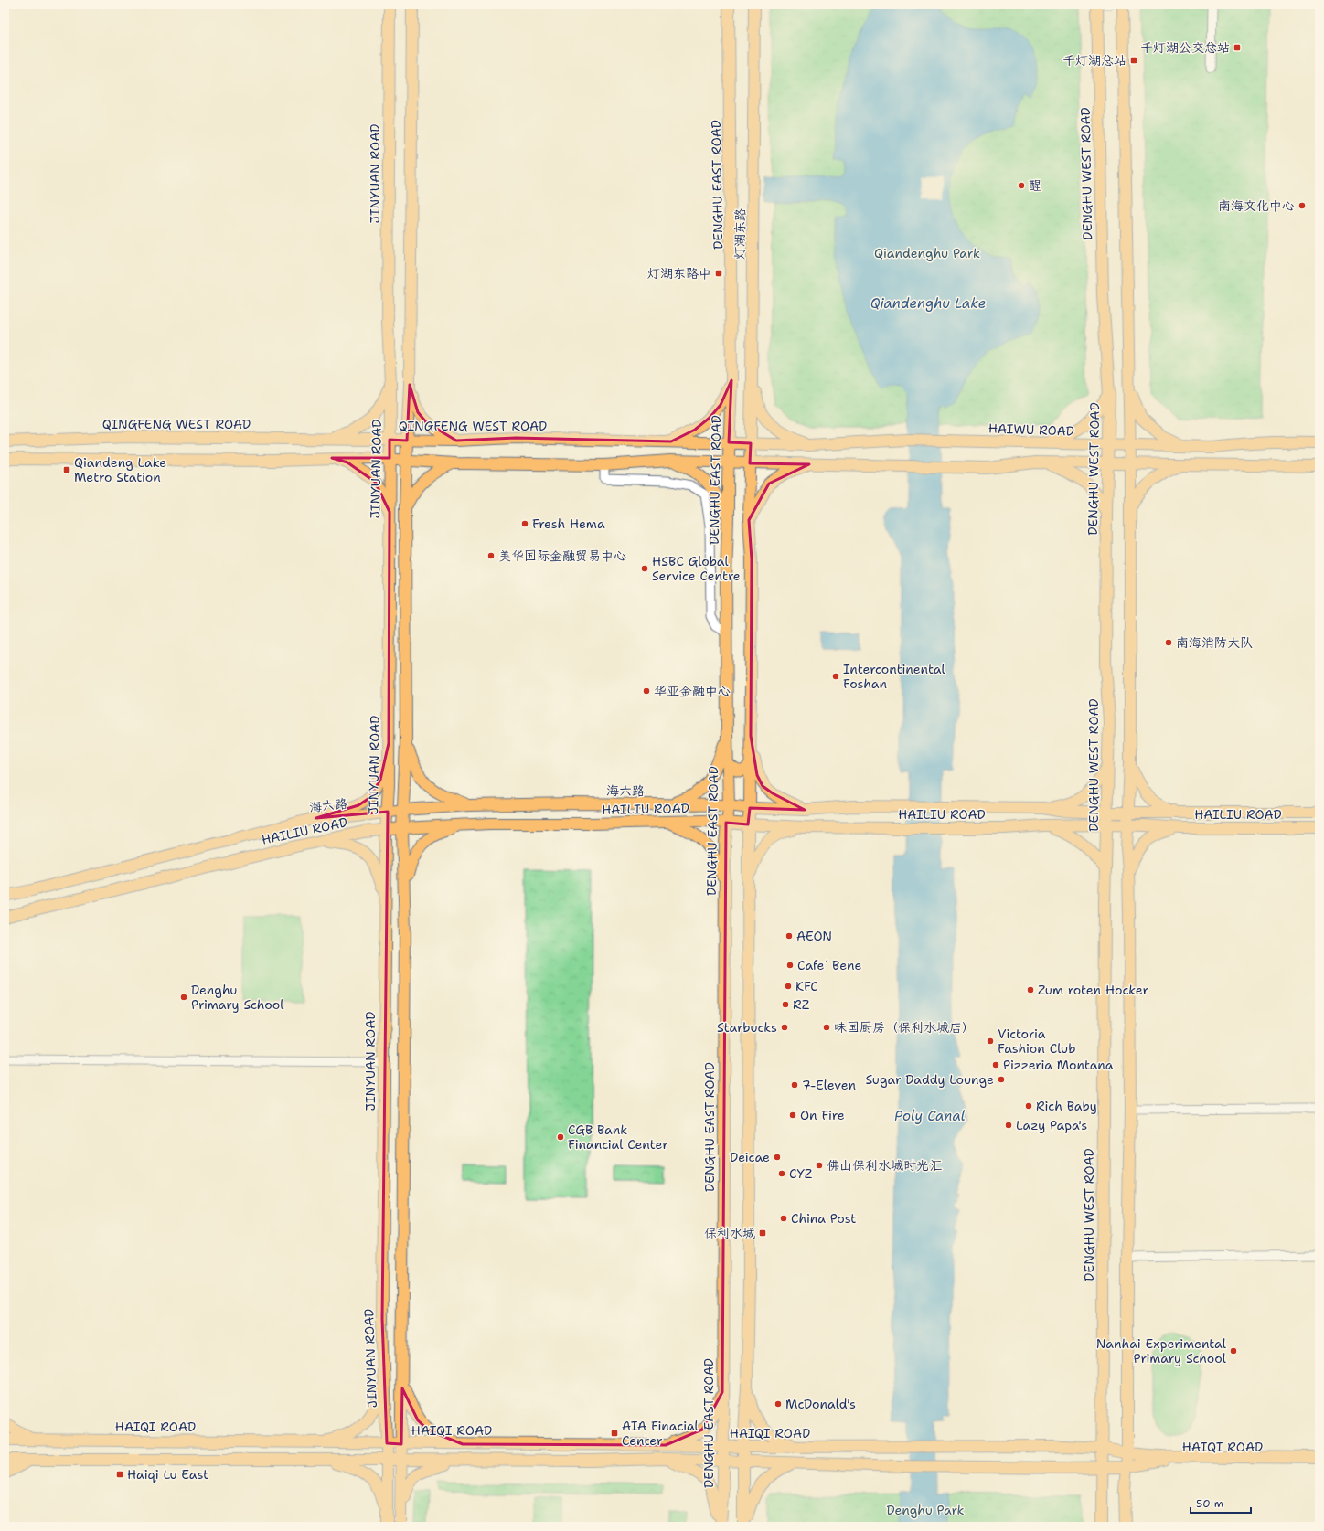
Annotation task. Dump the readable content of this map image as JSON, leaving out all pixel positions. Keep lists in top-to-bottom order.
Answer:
{
  "streets": {
    "main road": [
      "JINYUAN ROAD",
      "DENGHU WEST ROAD",
      "DENGHU EAST ROAD",
      "灯湖东路",
      "QINGFENG WEST ROAD",
      "HAIWU ROAD",
      "海六路",
      "HAILIU ROAD",
      "HAIQI ROAD"
    ]
  },
  "crossings": [
    ["JINYUAN ROAD", "QINGFENG WEST ROAD"],
    ["JINYUAN ROAD", "海六路"],
    ["JINYUAN ROAD", "HAILIU ROAD"],
    ["JINYUAN ROAD", "HAIQI ROAD"],
    ["DENGHU WEST ROAD", "HAIWU ROAD"],
    ["DENGHU WEST ROAD", "HAILIU ROAD"],
    ["DENGHU WEST ROAD", "HAIQI ROAD"],
    ["DENGHU EAST ROAD", "QINGFENG WEST ROAD"],
    ["DENGHU EAST ROAD", "海六路"],
    ["DENGHU EAST ROAD", "HAILIU ROAD"],
    ["DENGHU EAST ROAD", "HAIQI ROAD"],
    ["灯湖东路", "QINGFENG WEST ROAD"],
    ["QINGFENG WEST ROAD", "HAIWU ROAD"],
    ["海六路", "HAILIU ROAD"]
  ],
  "water": ["Qiandenghu Lake", "Poly Canal"],
  "parks": ["Qiandenghu Park", "Denghu Park"],
  "places": {
    "transit": [
      "千灯湖公交总站",
      "千灯湖总站",
      "灯湖东路中",
      "Qiandeng Lake Metro Station",
      "保利水城",
      "AIA Finacial Center",
      "Haiqi Lu East"
    ],
    "other": [
      "醒",
      "南海文化中心",
      "Fresh Hema",
      "美华国际金融贸易中心",
      "HSBC Global Service Centre",
      "南海消防大队",
      "Intercontinental Foshan",
      "华亚金融中心",
      "AEON",
      "Cafe´ Bene",
      "KFC",
      "Zum roten Hocker",
      "Denghu Primary School",
      "RZ",
      "Starbucks",
      "味国厨房（保利水城店）",
      "Victoria Fashion Club",
      "Pizzeria Montana",
      "Sugar Daddy Lounge",
      "7-Eleven",
      "Rich Baby",
      "On Fire",
      "Lazy Papa's",
      "CGB Bank Financial Center",
      "Deicae",
      "佛山保利水城时光汇",
      "CYZ",
      "China Post",
      "Nanhai Experimental Primary School",
      "McDonald's"
    ]
  },
  "scale_bar": "50 m"
}
